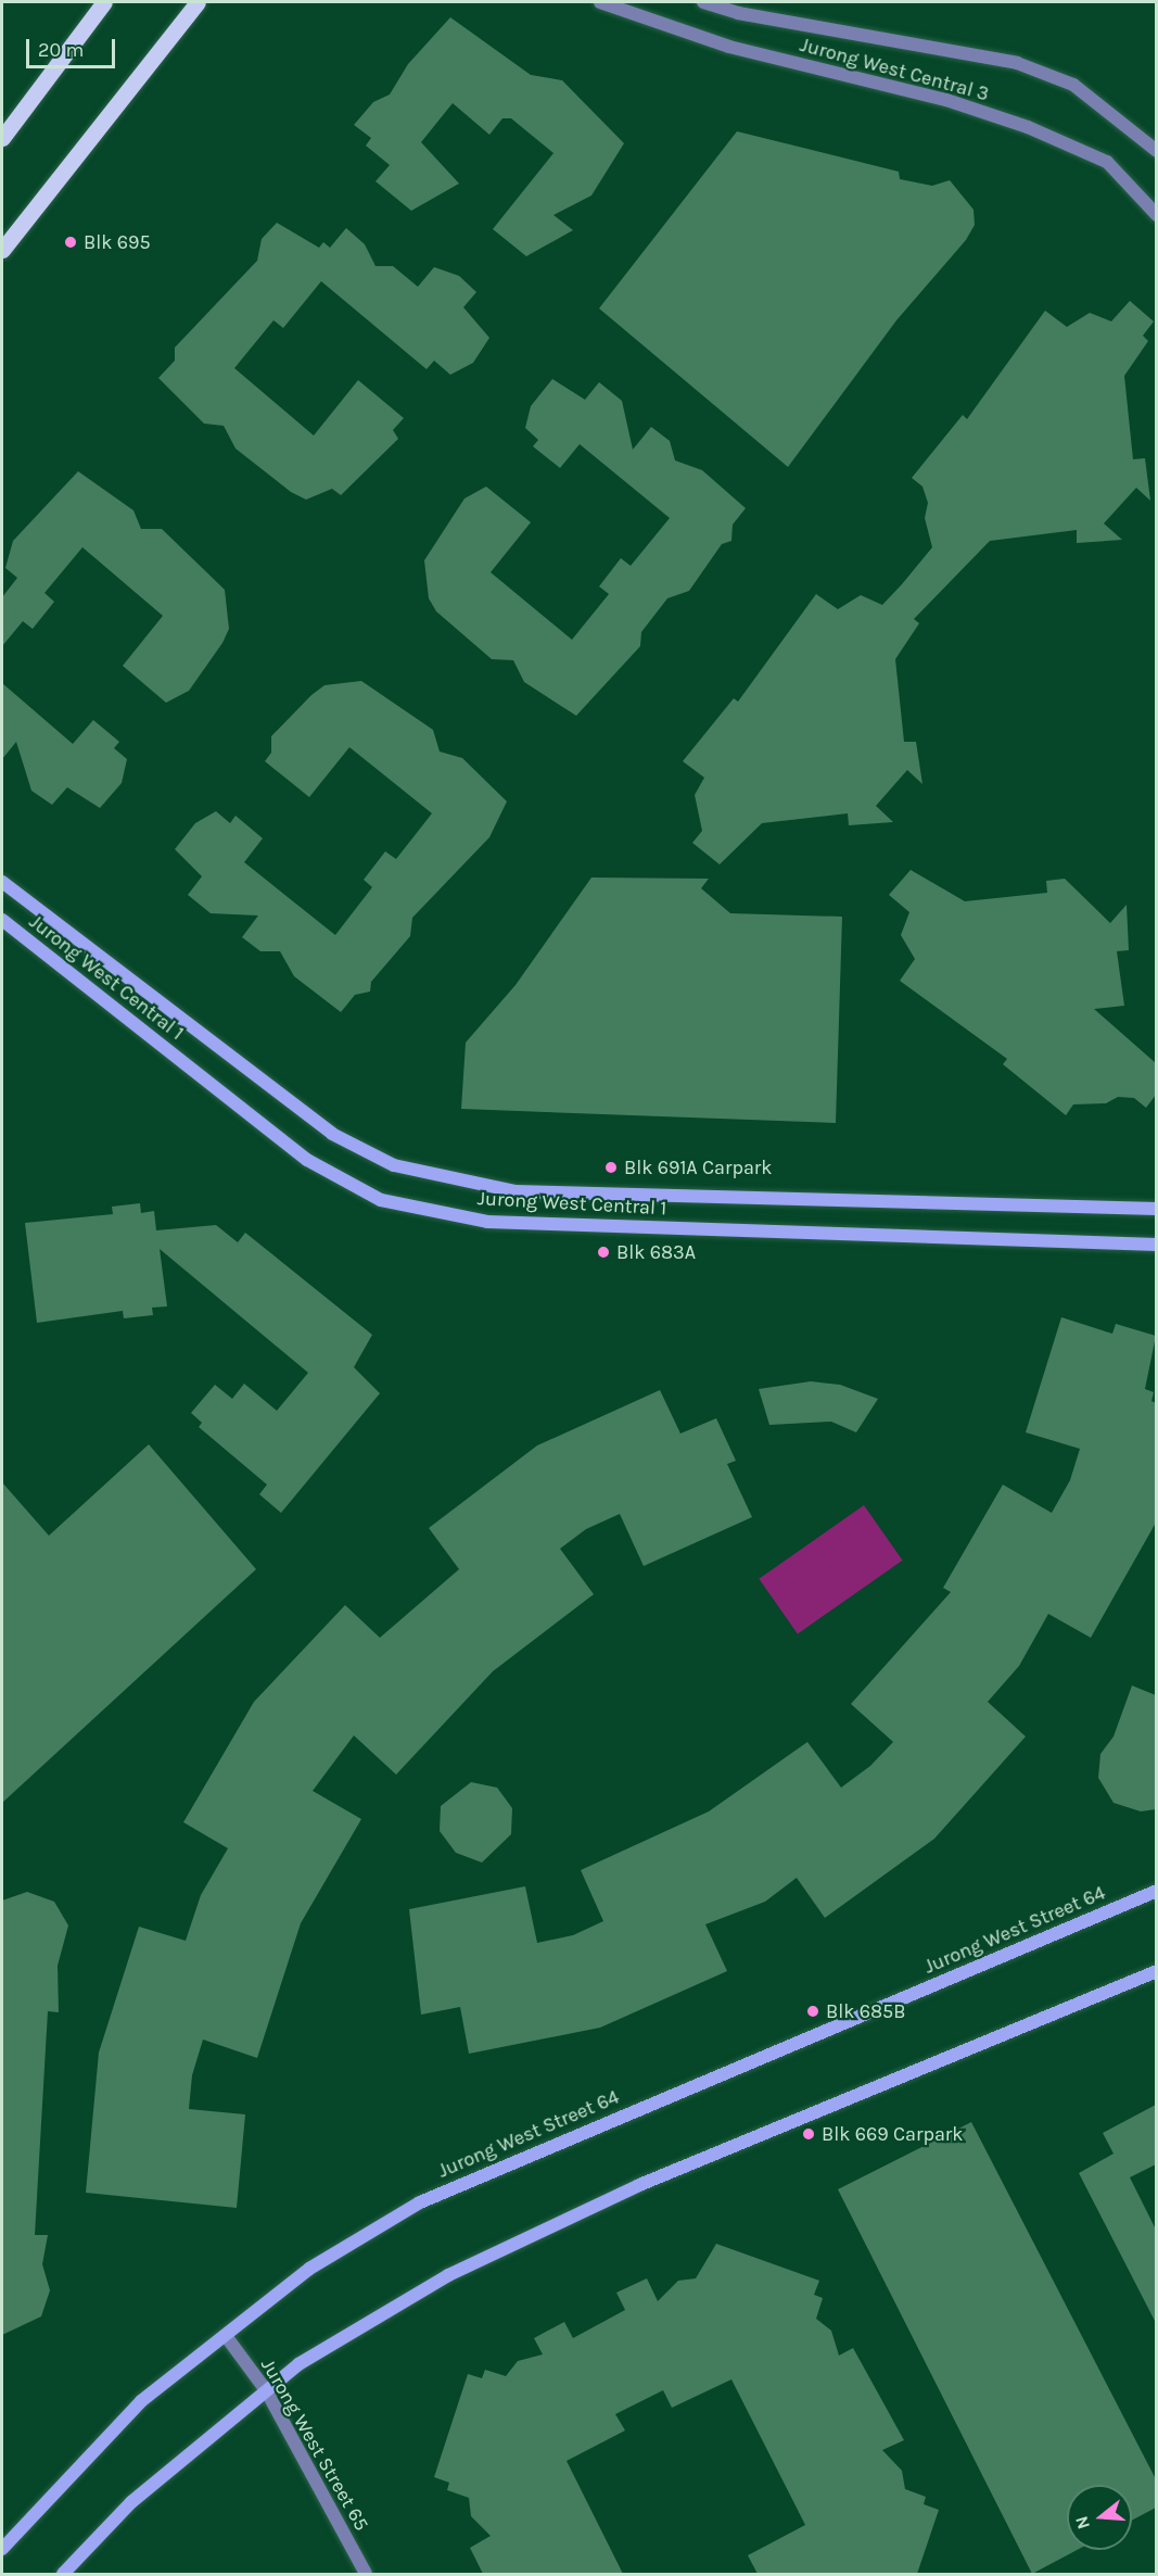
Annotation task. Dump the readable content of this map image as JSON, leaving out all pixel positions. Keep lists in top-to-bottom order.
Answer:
{
  "streets": {
    "street": [
      "Jurong West Central 3",
      "Jurong West Central 1",
      "Jurong West Street 64",
      "Jurong West Street 65"
    ]
  },
  "crossings": [
    ["Jurong West Street 64", "Jurong West Street 65"]
  ],
  "places": [
    "Blk 695",
    "Blk 691A Carpark",
    "Blk 683A",
    "Blk 685B",
    "Blk 669 Carpark"
  ],
  "scale_bar": "20 m",
  "north": "left"
}
